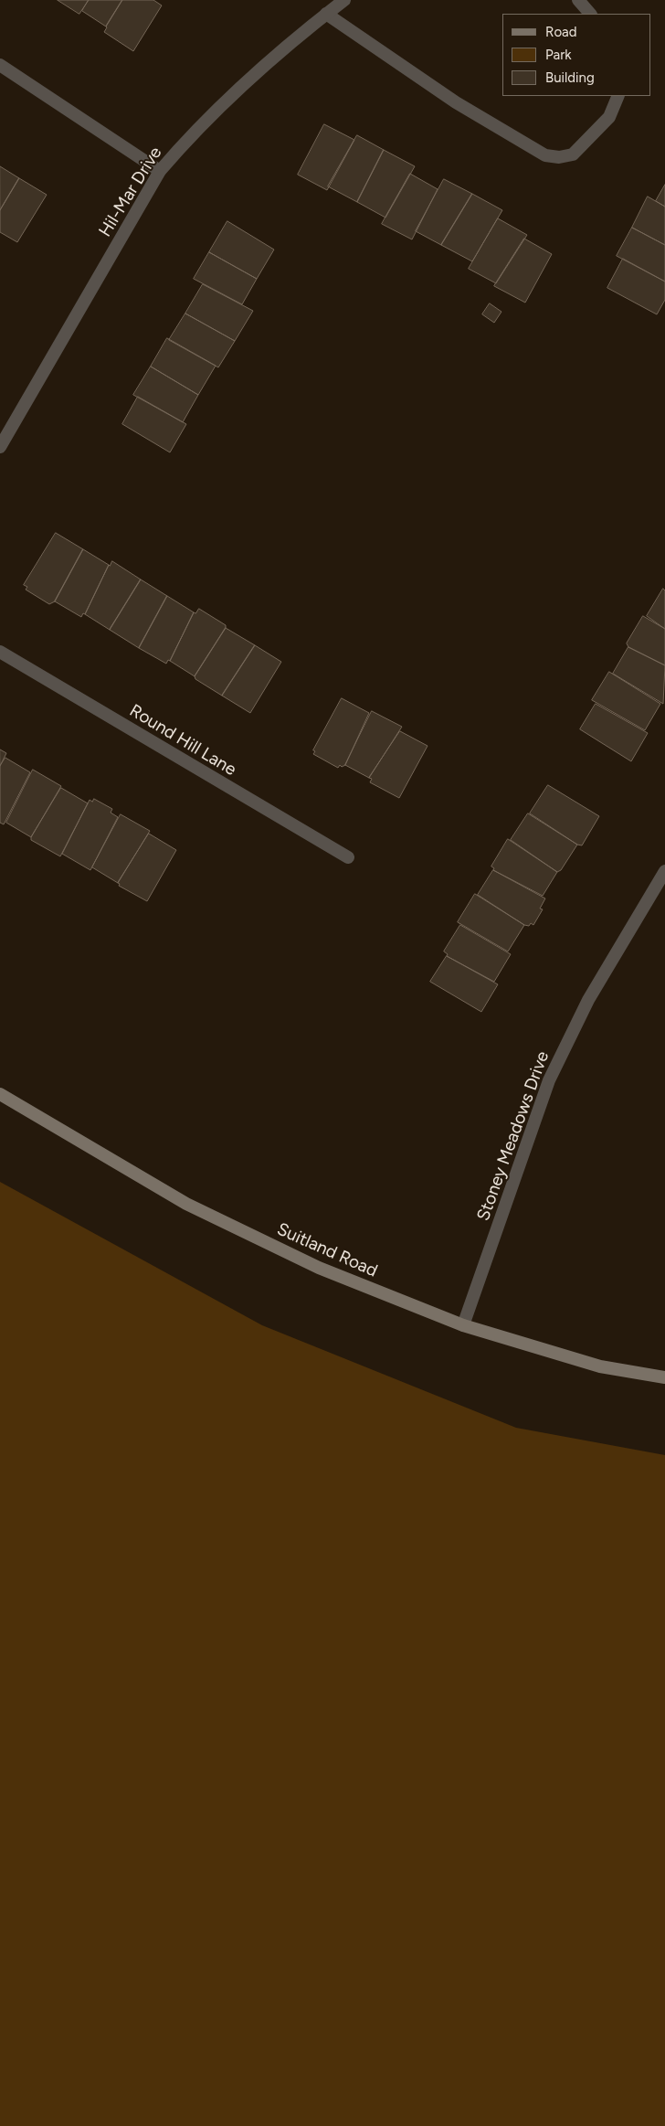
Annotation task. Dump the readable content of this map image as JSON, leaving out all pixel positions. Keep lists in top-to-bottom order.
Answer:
{
  "streets": {
    "main road": ["Suitland Road"],
    "street": ["Hil-Mar Drive", "Round Hill Lane", "Stoney Meadows Drive"]
  },
  "crossings": [
    ["Stoney Meadows Drive", "Suitland Road"]
  ],
  "legend": ["Road", "Park", "Building"]
}
